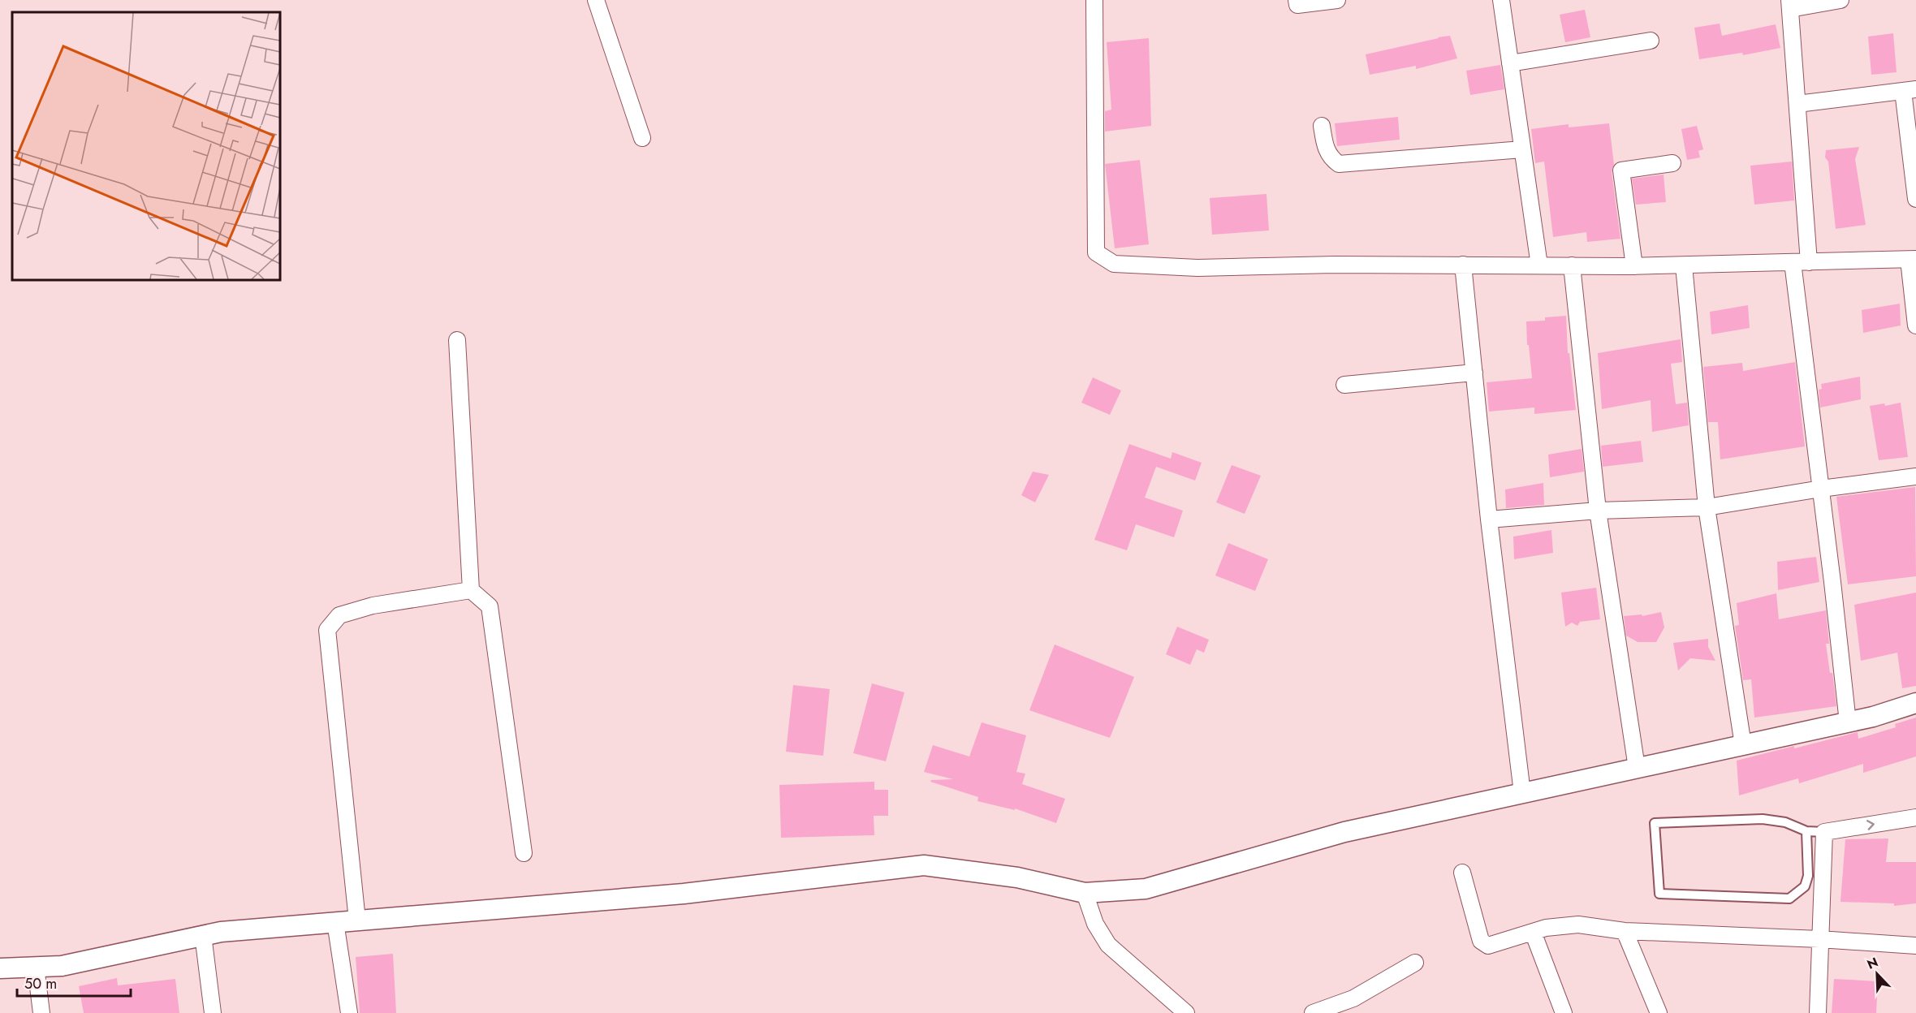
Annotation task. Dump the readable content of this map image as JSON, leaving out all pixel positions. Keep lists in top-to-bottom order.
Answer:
{
  "scale_bar": "50 m",
  "north": "top left"
}
